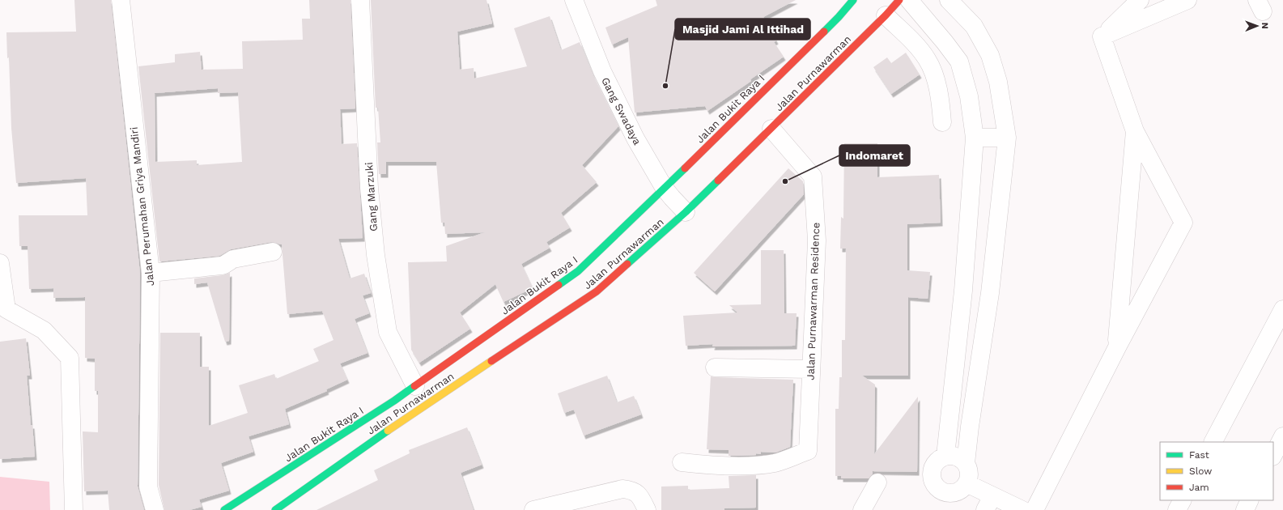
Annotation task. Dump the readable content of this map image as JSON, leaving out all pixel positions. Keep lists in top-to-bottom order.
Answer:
{
  "streets": {
    "street": [
      "Jalan Purnawarman",
      "Jalan Bukit Raya I",
      "Gang Swadaya",
      "Gang Marzuki",
      "Jalan Perumahan Griya Mandiri",
      "Jalan Purnawarman Residence"
    ]
  },
  "crossings": [
    ["Jalan Purnawarman", "Jalan Bukit Raya I"],
    ["Jalan Purnawarman", "Gang Swadaya"],
    ["Jalan Purnawarman", "Jalan Purnawarman Residence"],
    ["Jalan Bukit Raya I", "Gang Swadaya"],
    ["Jalan Bukit Raya I", "Gang Marzuki"]
  ],
  "places": ["Masjid Jami Al Ittihad", "Indomaret"],
  "legend": ["Fast", "Slow", "Jam"],
  "north": "right"
}
